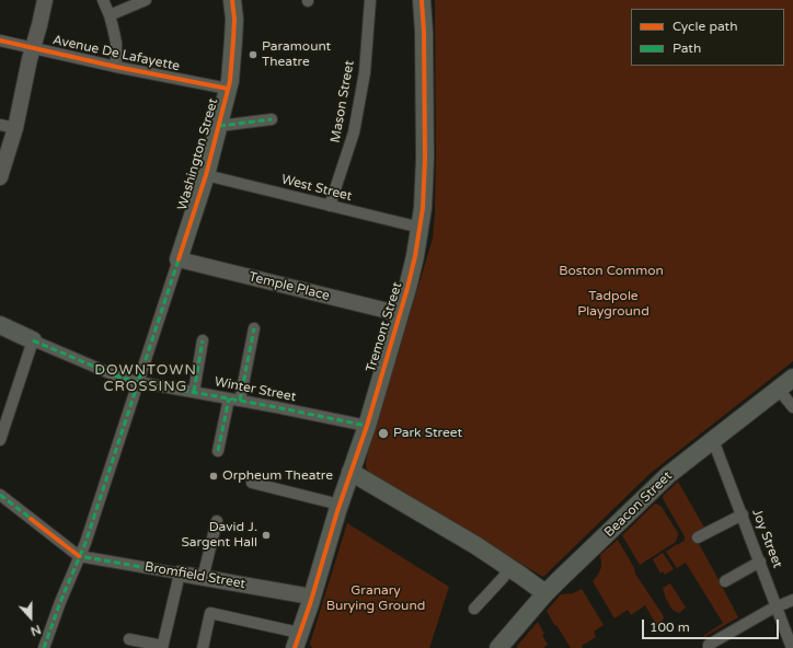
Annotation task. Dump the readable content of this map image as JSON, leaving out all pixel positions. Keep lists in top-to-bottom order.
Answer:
{
  "streets": {
    "main road": [
      "Washington Street",
      "Temple Place",
      "Tremont Street",
      "Beacon Street",
      "Bromfield Street"
    ],
    "street": [
      "Avenue De Lafayette",
      "Mason Street",
      "West Street",
      "Winter Street",
      "Joy Street"
    ]
  },
  "crossings": [
    ["Avenue De Lafayette", "Washington Street"],
    ["Mason Street", "West Street"],
    ["Washington Street", "West Street"],
    ["Washington Street", "Temple Place"],
    ["Washington Street", "Winter Street"],
    ["Washington Street", "Bromfield Street"],
    ["West Street", "Tremont Street"],
    ["Temple Place", "Tremont Street"],
    ["Tremont Street", "Winter Street"],
    ["Tremont Street", "Bromfield Street"],
    ["Beacon Street", "Joy Street"]
  ],
  "districts": ["DOWNTOWN CROSSING"],
  "parks": ["Boston Common", "Tadpole Playground", "Granary Burying Ground"],
  "places": [
    "Paramount Theatre",
    "Park Street",
    "Orpheum Theatre",
    "David J. Sargent Hall"
  ],
  "legend": ["Cycle path", "Path"],
  "scale_bar": "100 m",
  "north": "bottom"
}
